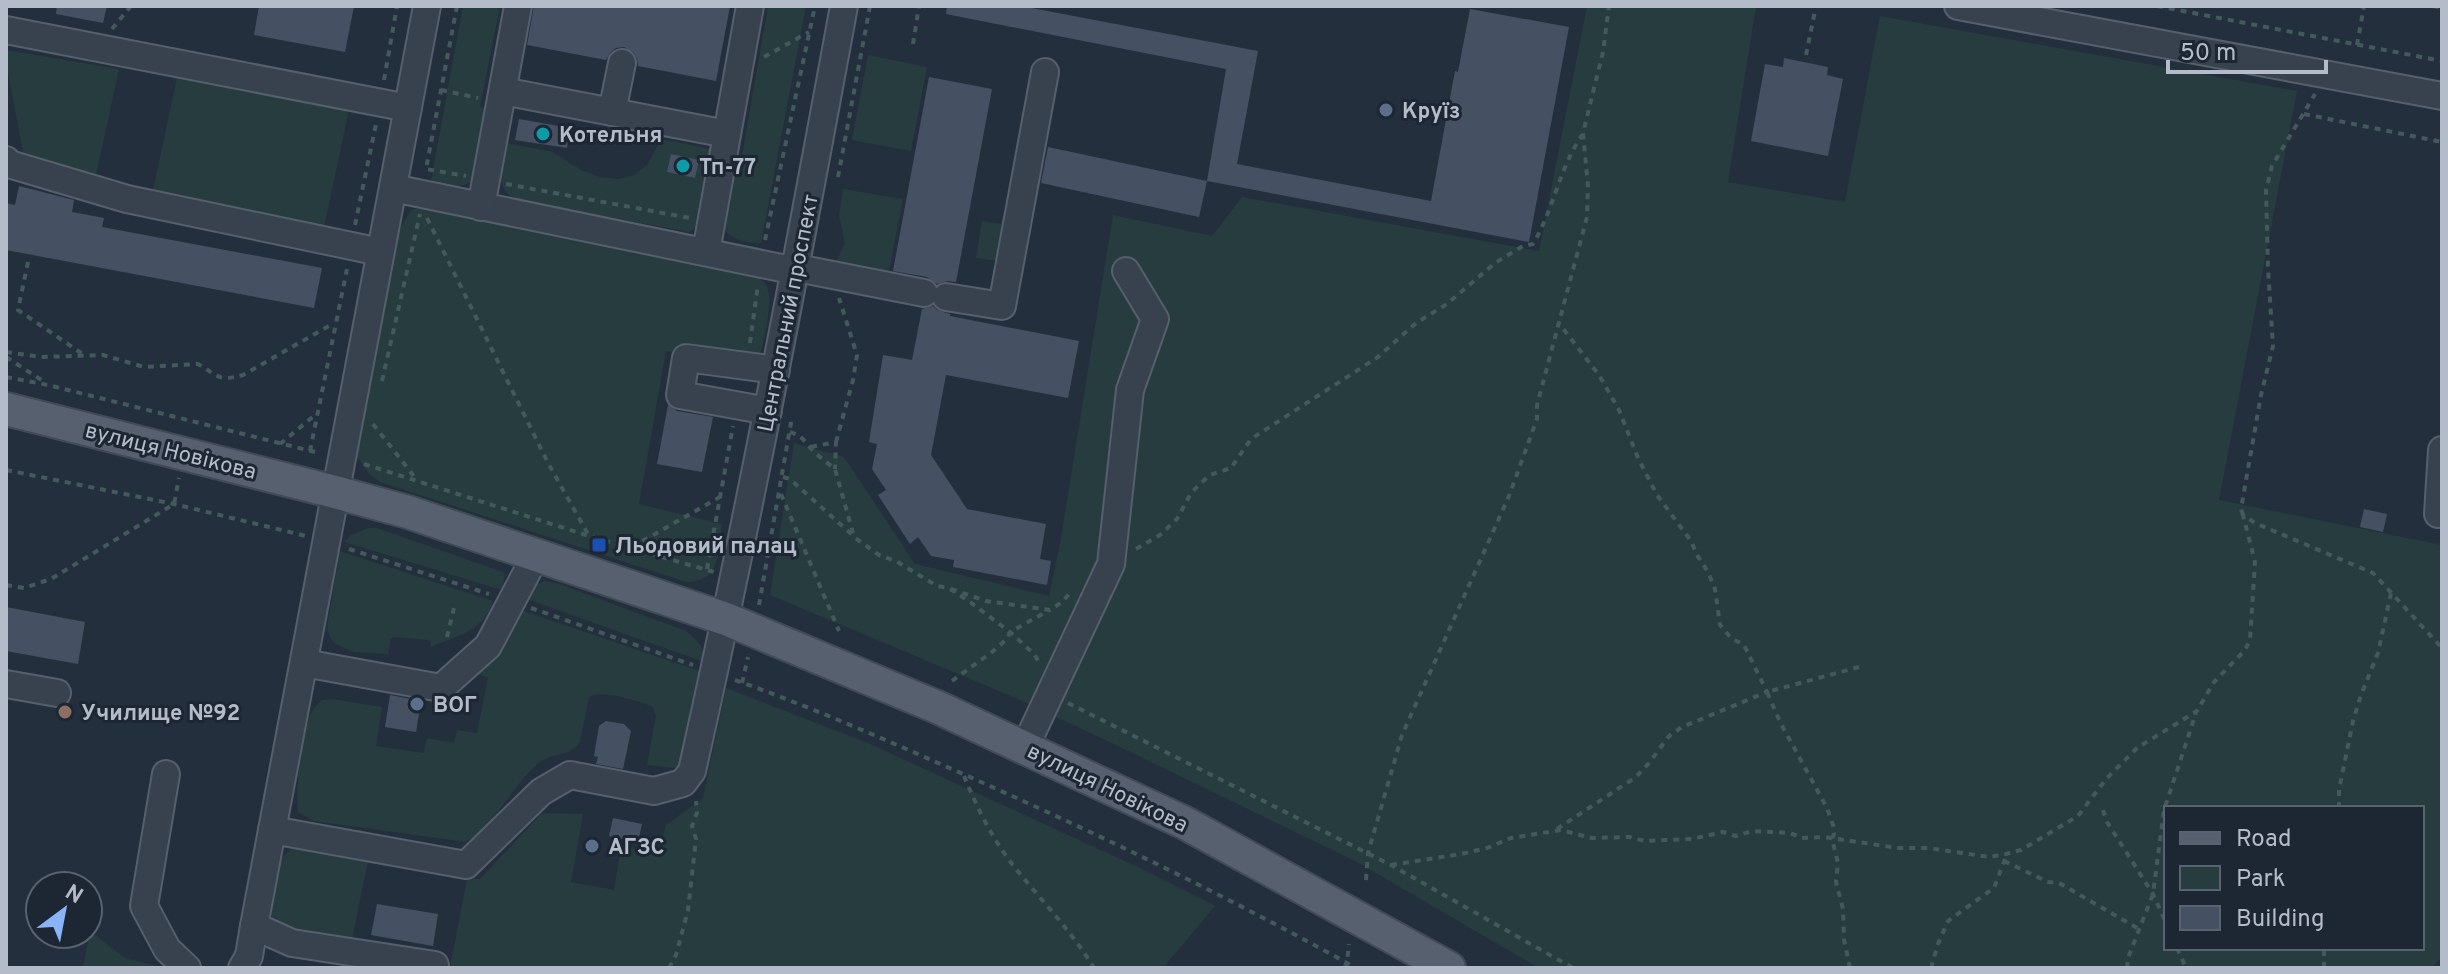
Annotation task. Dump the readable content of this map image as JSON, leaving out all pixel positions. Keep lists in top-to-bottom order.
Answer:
{
  "streets": {
    "main road": ["вулиця Новікова"],
    "street": ["Центральний проспект"]
  },
  "crossings": [
    ["Центральний проспект", "вулиця Новікова"]
  ],
  "places": {
    "other": [
      "Круїз",
      "Котельня",
      "Тп-77",
      "ВОГ",
      "Училище №92",
      "АГЗС"
    ],
    "transit": ["Льодовий палац"]
  },
  "legend": ["Road", "Park", "Building"],
  "scale_bar": "50 m",
  "north": "top right"
}
